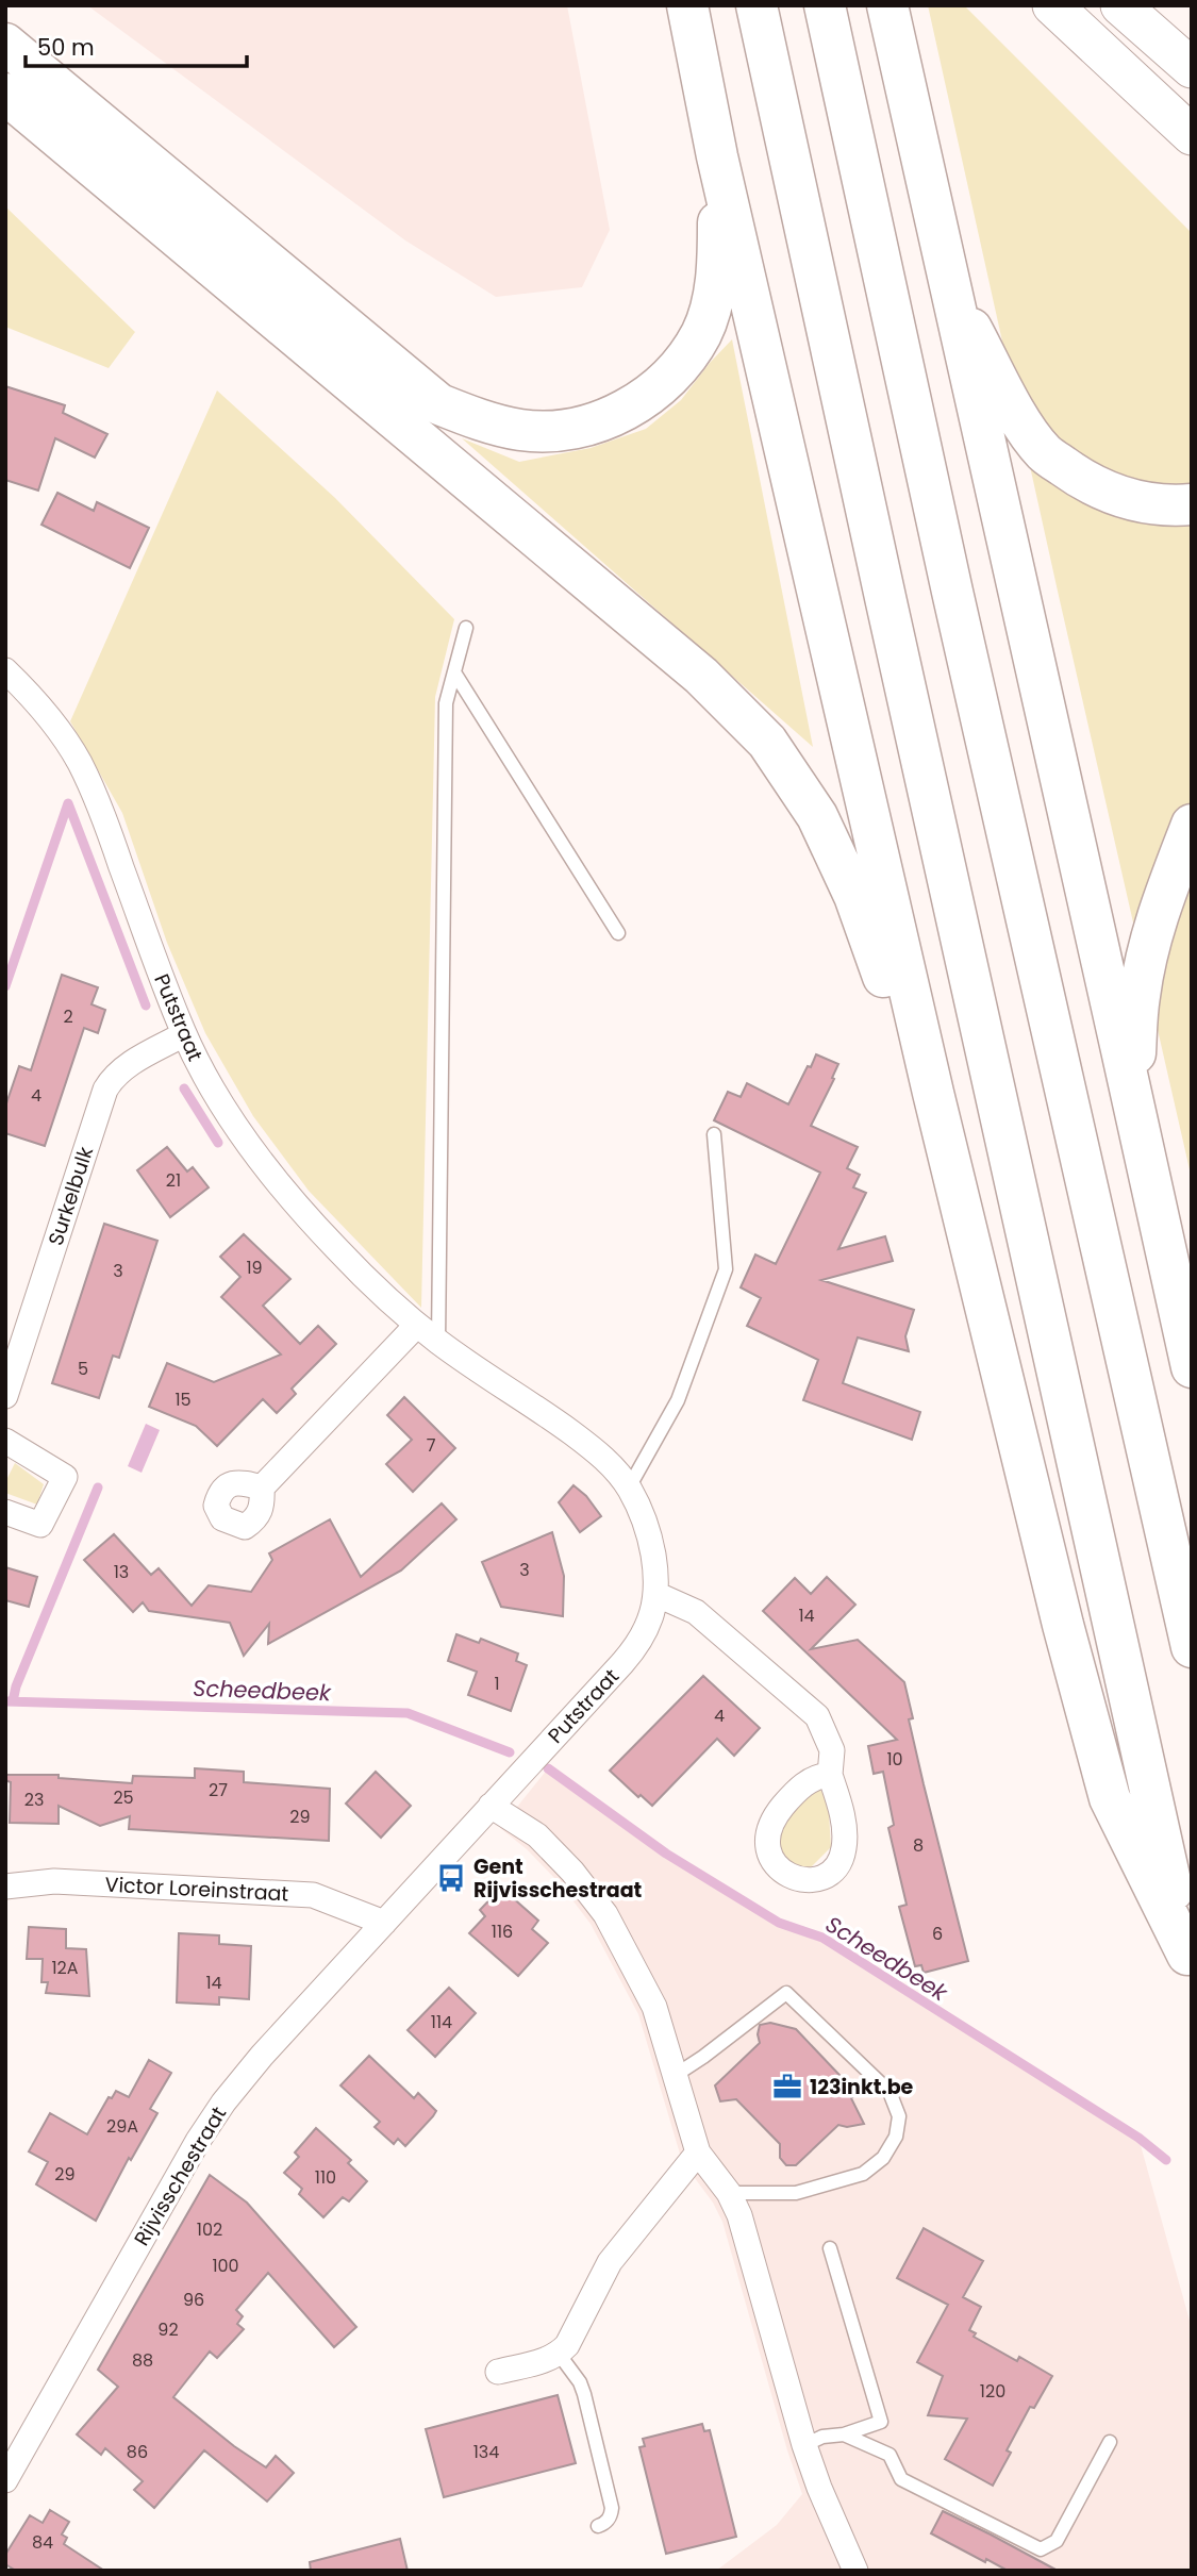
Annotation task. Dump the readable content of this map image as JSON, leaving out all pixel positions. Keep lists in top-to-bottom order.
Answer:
{
  "streets": {
    "street": [
      "Putstraat",
      "Surkelbulk",
      "Victor Loreinstraat",
      "Rijvisschestraat"
    ]
  },
  "crossings": [
    ["Putstraat", "Surkelbulk"],
    ["Putstraat", "Rijvisschestraat"],
    ["Victor Loreinstraat", "Rijvisschestraat"]
  ],
  "water": ["Scheedbeek"],
  "places": {
    "bus stop": ["Gent Rijvisschestraat"],
    "office": ["123inkt.be"]
  },
  "house_numbers": [
    "2",
    "4",
    "21",
    "19",
    "3",
    "5",
    "15",
    "7",
    "3",
    "13",
    "14",
    "1",
    "4",
    "10",
    "27",
    "25",
    "23",
    "29",
    "8",
    "116",
    "6",
    "12A",
    "14",
    "114",
    "29A",
    "29",
    "110",
    "102",
    "100",
    "96",
    "92",
    "88",
    "120",
    "86",
    "134",
    "84"
  ],
  "scale_bar": "50 m"
}
